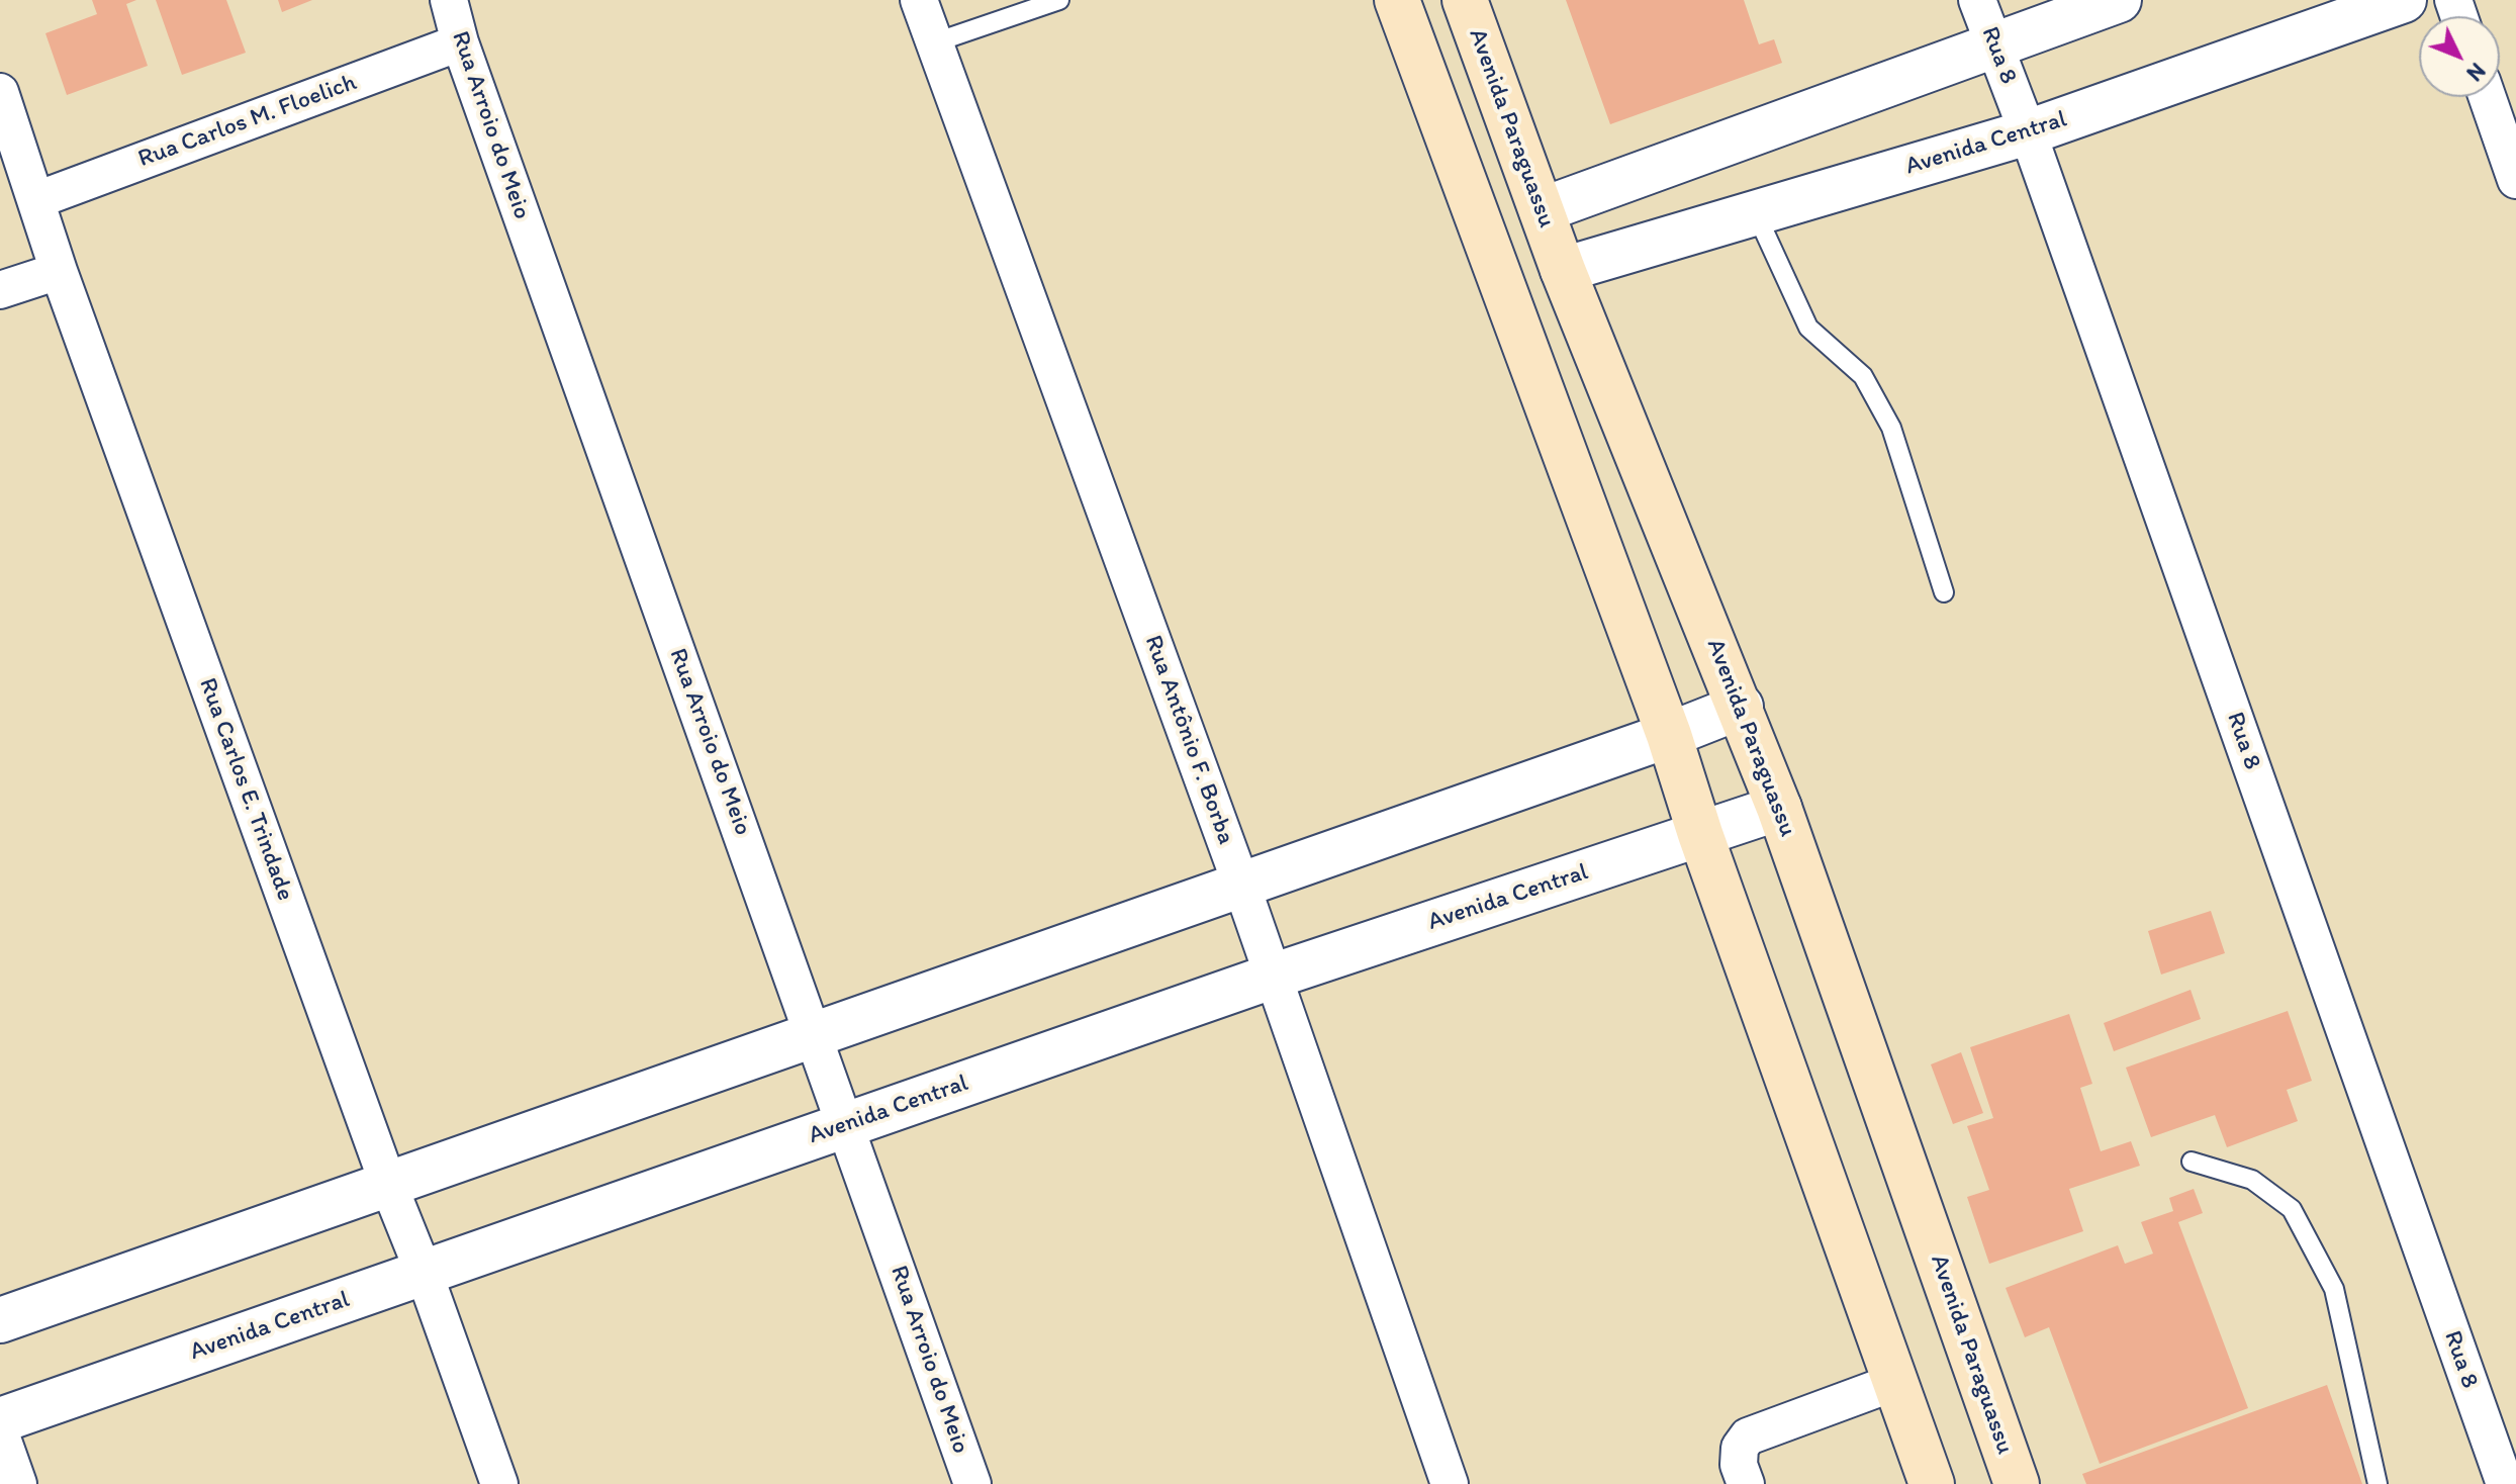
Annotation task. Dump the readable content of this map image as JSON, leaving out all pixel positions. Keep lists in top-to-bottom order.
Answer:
{
  "streets": {
    "main road": ["Avenida Paraguassu"],
    "street": [
      "Rua 8",
      "Rua Carlos M. Floelich",
      "Rua Arroio do Meio",
      "Avenida Central",
      "Rua Antônio F. Borba",
      "Rua Carlos E. Trindade"
    ]
  },
  "crossings": [
    ["Rua 8", "Avenida Central"],
    ["Rua Carlos M. Floelich", "Rua Arroio do Meio"],
    ["Rua Carlos M. Floelich", "Rua Carlos E. Trindade"],
    ["Rua Arroio do Meio", "Avenida Central"],
    ["Avenida Paraguassu", "Avenida Central"],
    ["Avenida Central", "Rua Antônio F. Borba"],
    ["Avenida Central", "Rua Carlos E. Trindade"]
  ],
  "north": "bottom right"
}
